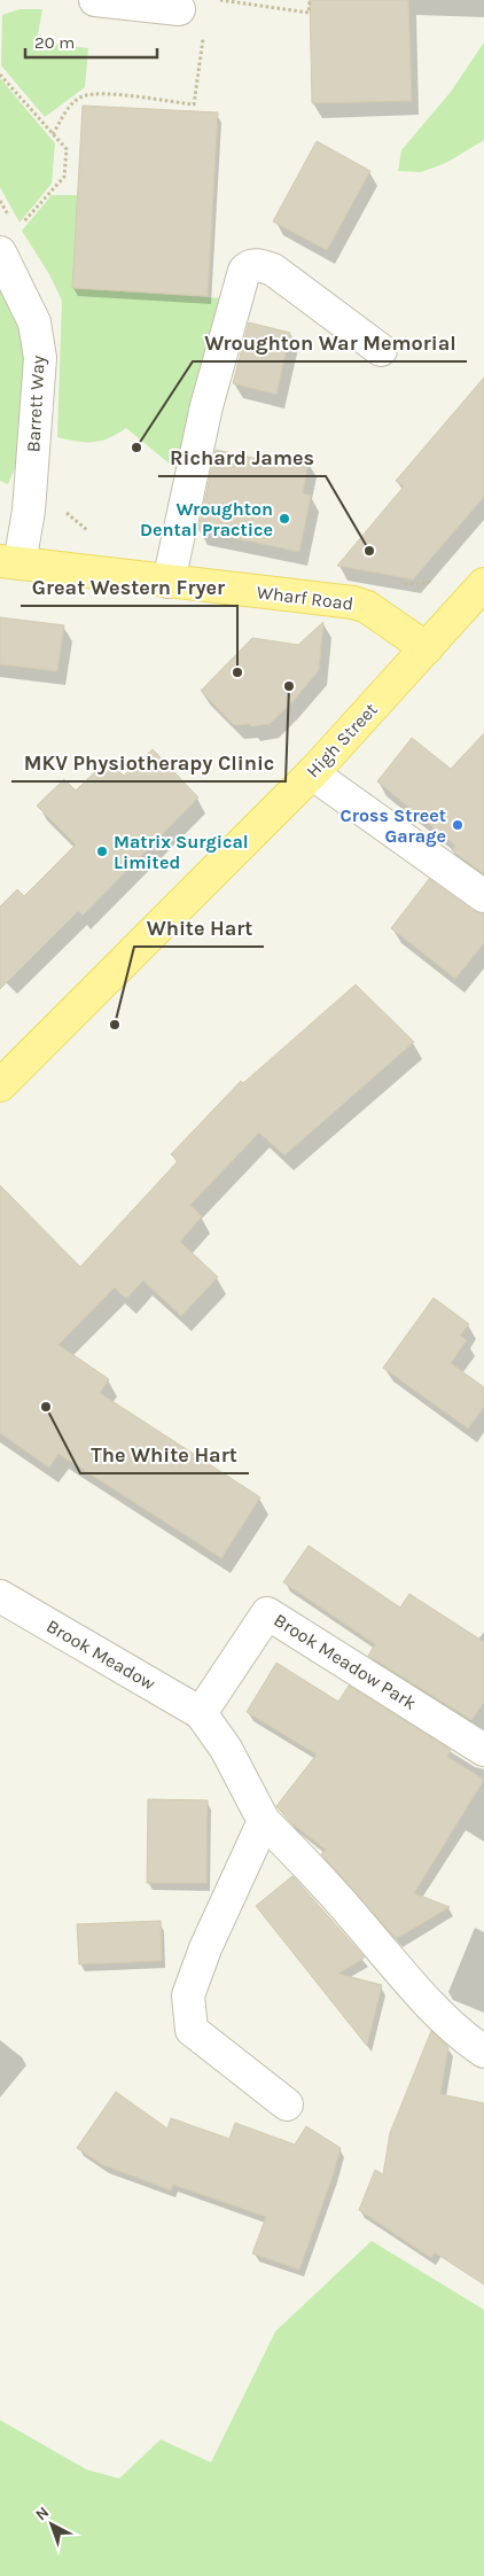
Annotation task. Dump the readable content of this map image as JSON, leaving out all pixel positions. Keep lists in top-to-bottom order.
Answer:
{
  "streets": {
    "main road": ["Wharf Road", "High Street"],
    "street": ["Barrett Way", "Brook Meadow", "Brook Meadow Park"]
  },
  "crossings": [
    ["Barrett Way", "Wharf Road"],
    ["Wharf Road", "High Street"],
    ["Brook Meadow", "Brook Meadow Park"]
  ],
  "places": [
    "Wroughton War Memorial",
    "Wroughton Dental Practice",
    "Richard James",
    "Great Western Fryer",
    "MKV Physiotherapy Clinic",
    "Cross Street Garage",
    "Matrix Surgical Limited",
    "White Hart",
    "The White Hart"
  ],
  "scale_bar": "20 m",
  "north": "top left"
}
